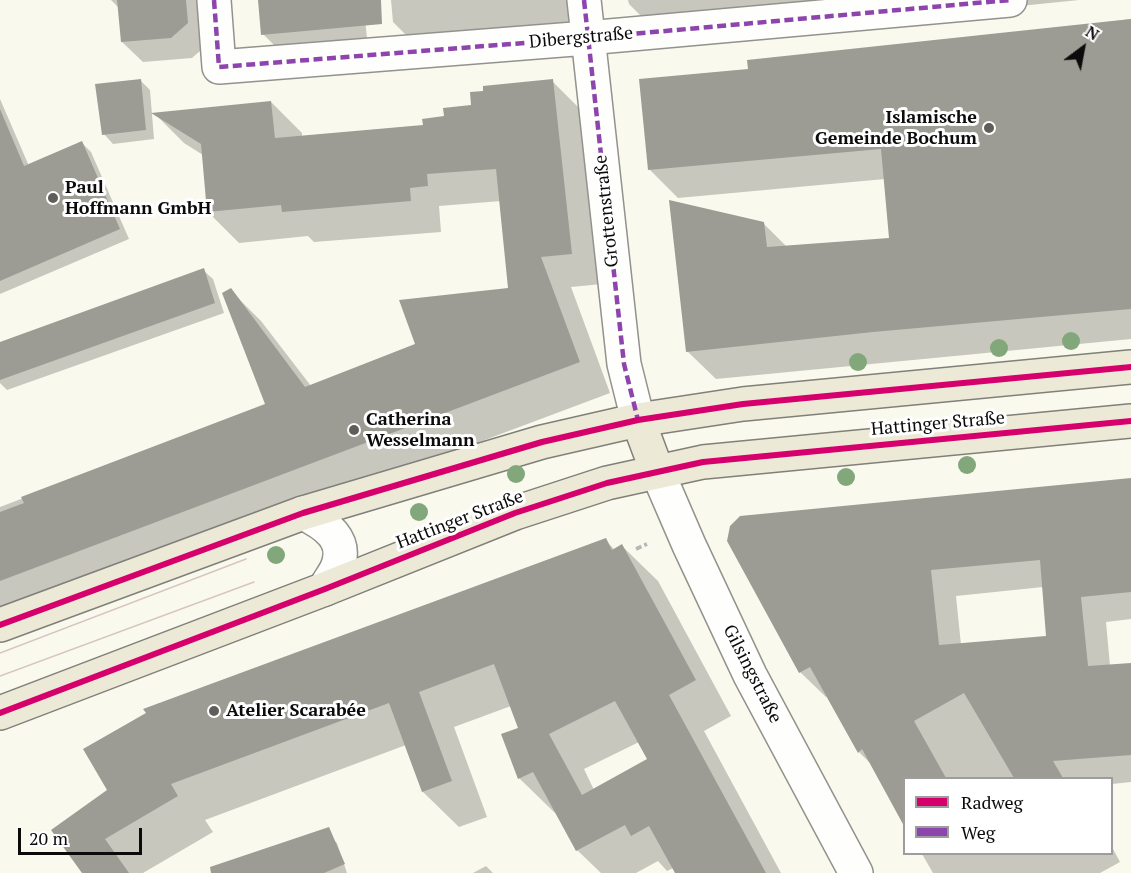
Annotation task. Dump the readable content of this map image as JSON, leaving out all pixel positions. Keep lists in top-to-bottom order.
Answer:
{
  "streets": {
    "main road": ["Hattinger Straße"],
    "street": ["Dibergstraße", "Grottenstraße", "Gilsingstraße"]
  },
  "crossings": [
    ["Dibergstraße", "Grottenstraße"],
    ["Hattinger Straße", "Gilsingstraße"]
  ],
  "places": [
    "Islamische Gemeinde Bochum",
    "Paul Hoffmann GmbH",
    "Catherina Wesselmann",
    "Atelier Scarabée"
  ],
  "legend": ["Radweg", "Weg"],
  "scale_bar": "20 m",
  "north": "top right"
}
